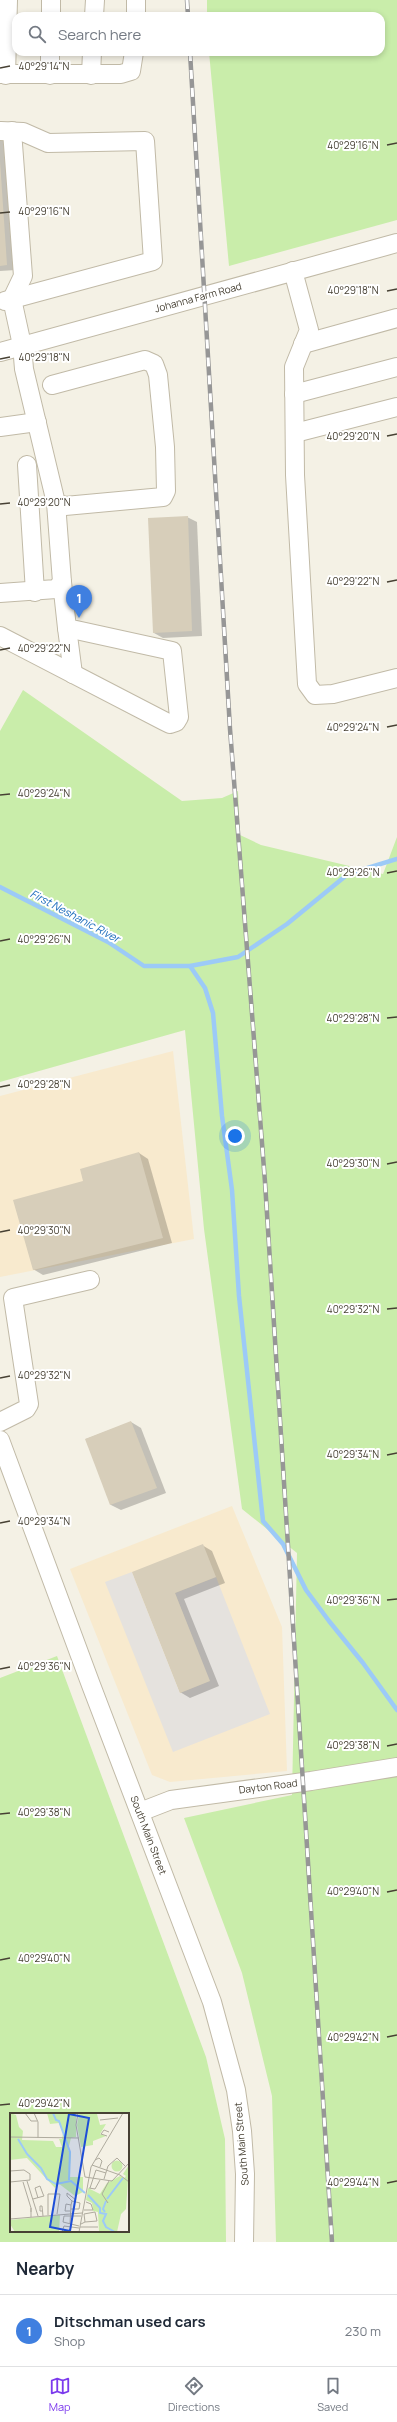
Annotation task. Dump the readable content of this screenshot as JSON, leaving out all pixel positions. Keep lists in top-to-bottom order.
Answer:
{
  "streets": {
    "street": ["Johanna Farm Road", "Dayton Road", "South Main Street"]
  },
  "crossings": [
    ["Dayton Road", "South Main Street"]
  ],
  "water": ["First Neshanic River"],
  "page": {
    "search": "Search here",
    "pins": "1",
    "heading": "Nearby",
    "list": [
      {
        "mark": "1",
        "name": "Ditschman used cars",
        "note": "Shop",
        "value": "230 m"
      }
    ],
    "nav": ["Map", "Directions", "Saved"]
  },
  "coordinates": [
    "40°29'14\"N",
    "40°29'16\"N",
    "40°29'18\"N",
    "40°29'20\"N",
    "40°29'22\"N",
    "40°29'24\"N",
    "40°29'26\"N",
    "40°29'28\"N",
    "40°29'30\"N",
    "40°29'32\"N",
    "40°29'34\"N",
    "40°29'36\"N",
    "40°29'38\"N",
    "40°29'40\"N",
    "40°29'42\"N",
    "40°29'44\"N"
  ]
}
